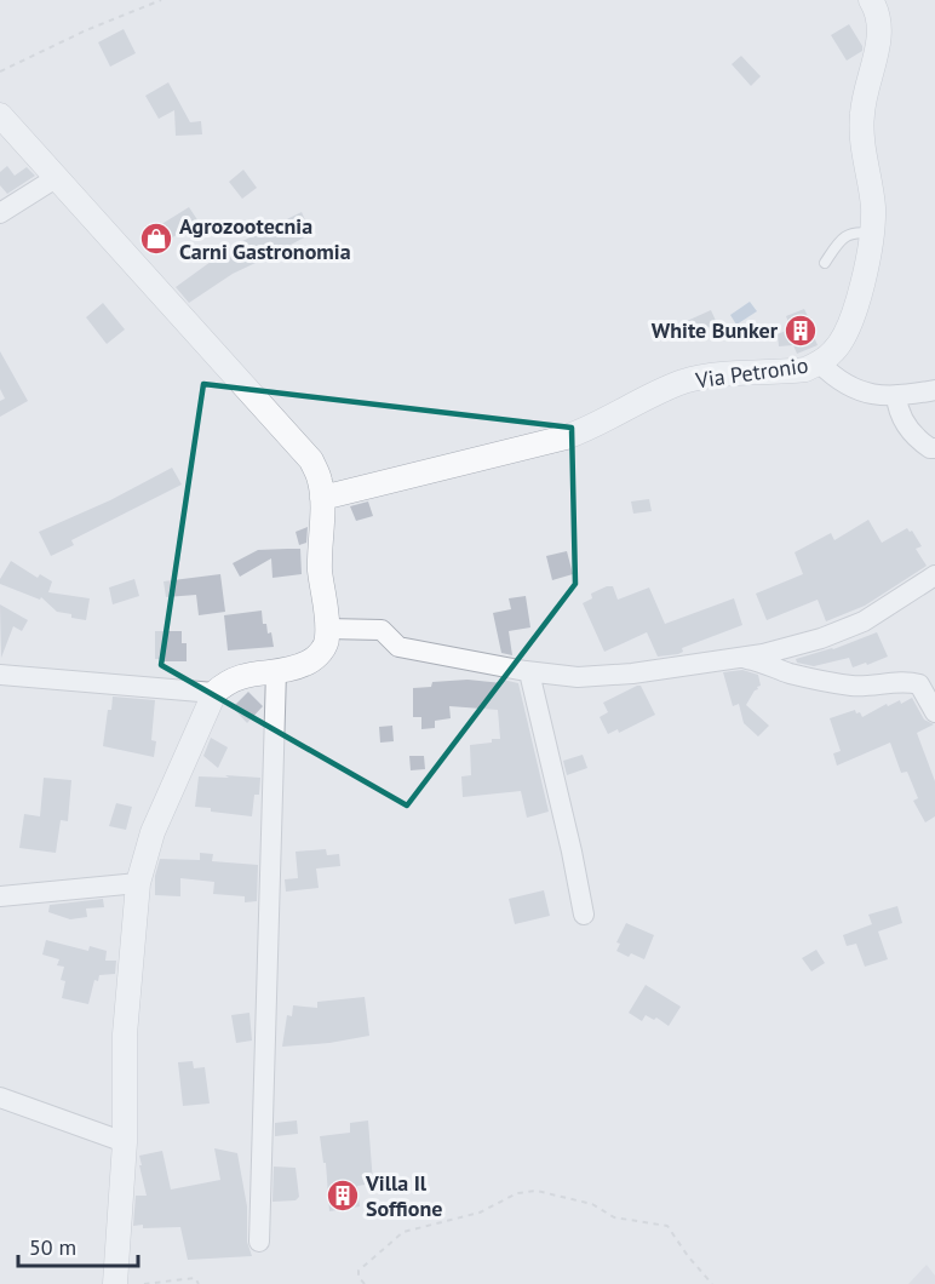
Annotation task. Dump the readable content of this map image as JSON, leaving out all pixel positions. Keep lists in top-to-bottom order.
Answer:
{
  "streets": {
    "street": ["Via Petronio"]
  },
  "places": {
    "shop": ["Agrozootecnia Carni Gastronomia"],
    "building": ["White Bunker", "Villa Il Soffione"]
  },
  "scale_bar": "50 m"
}
